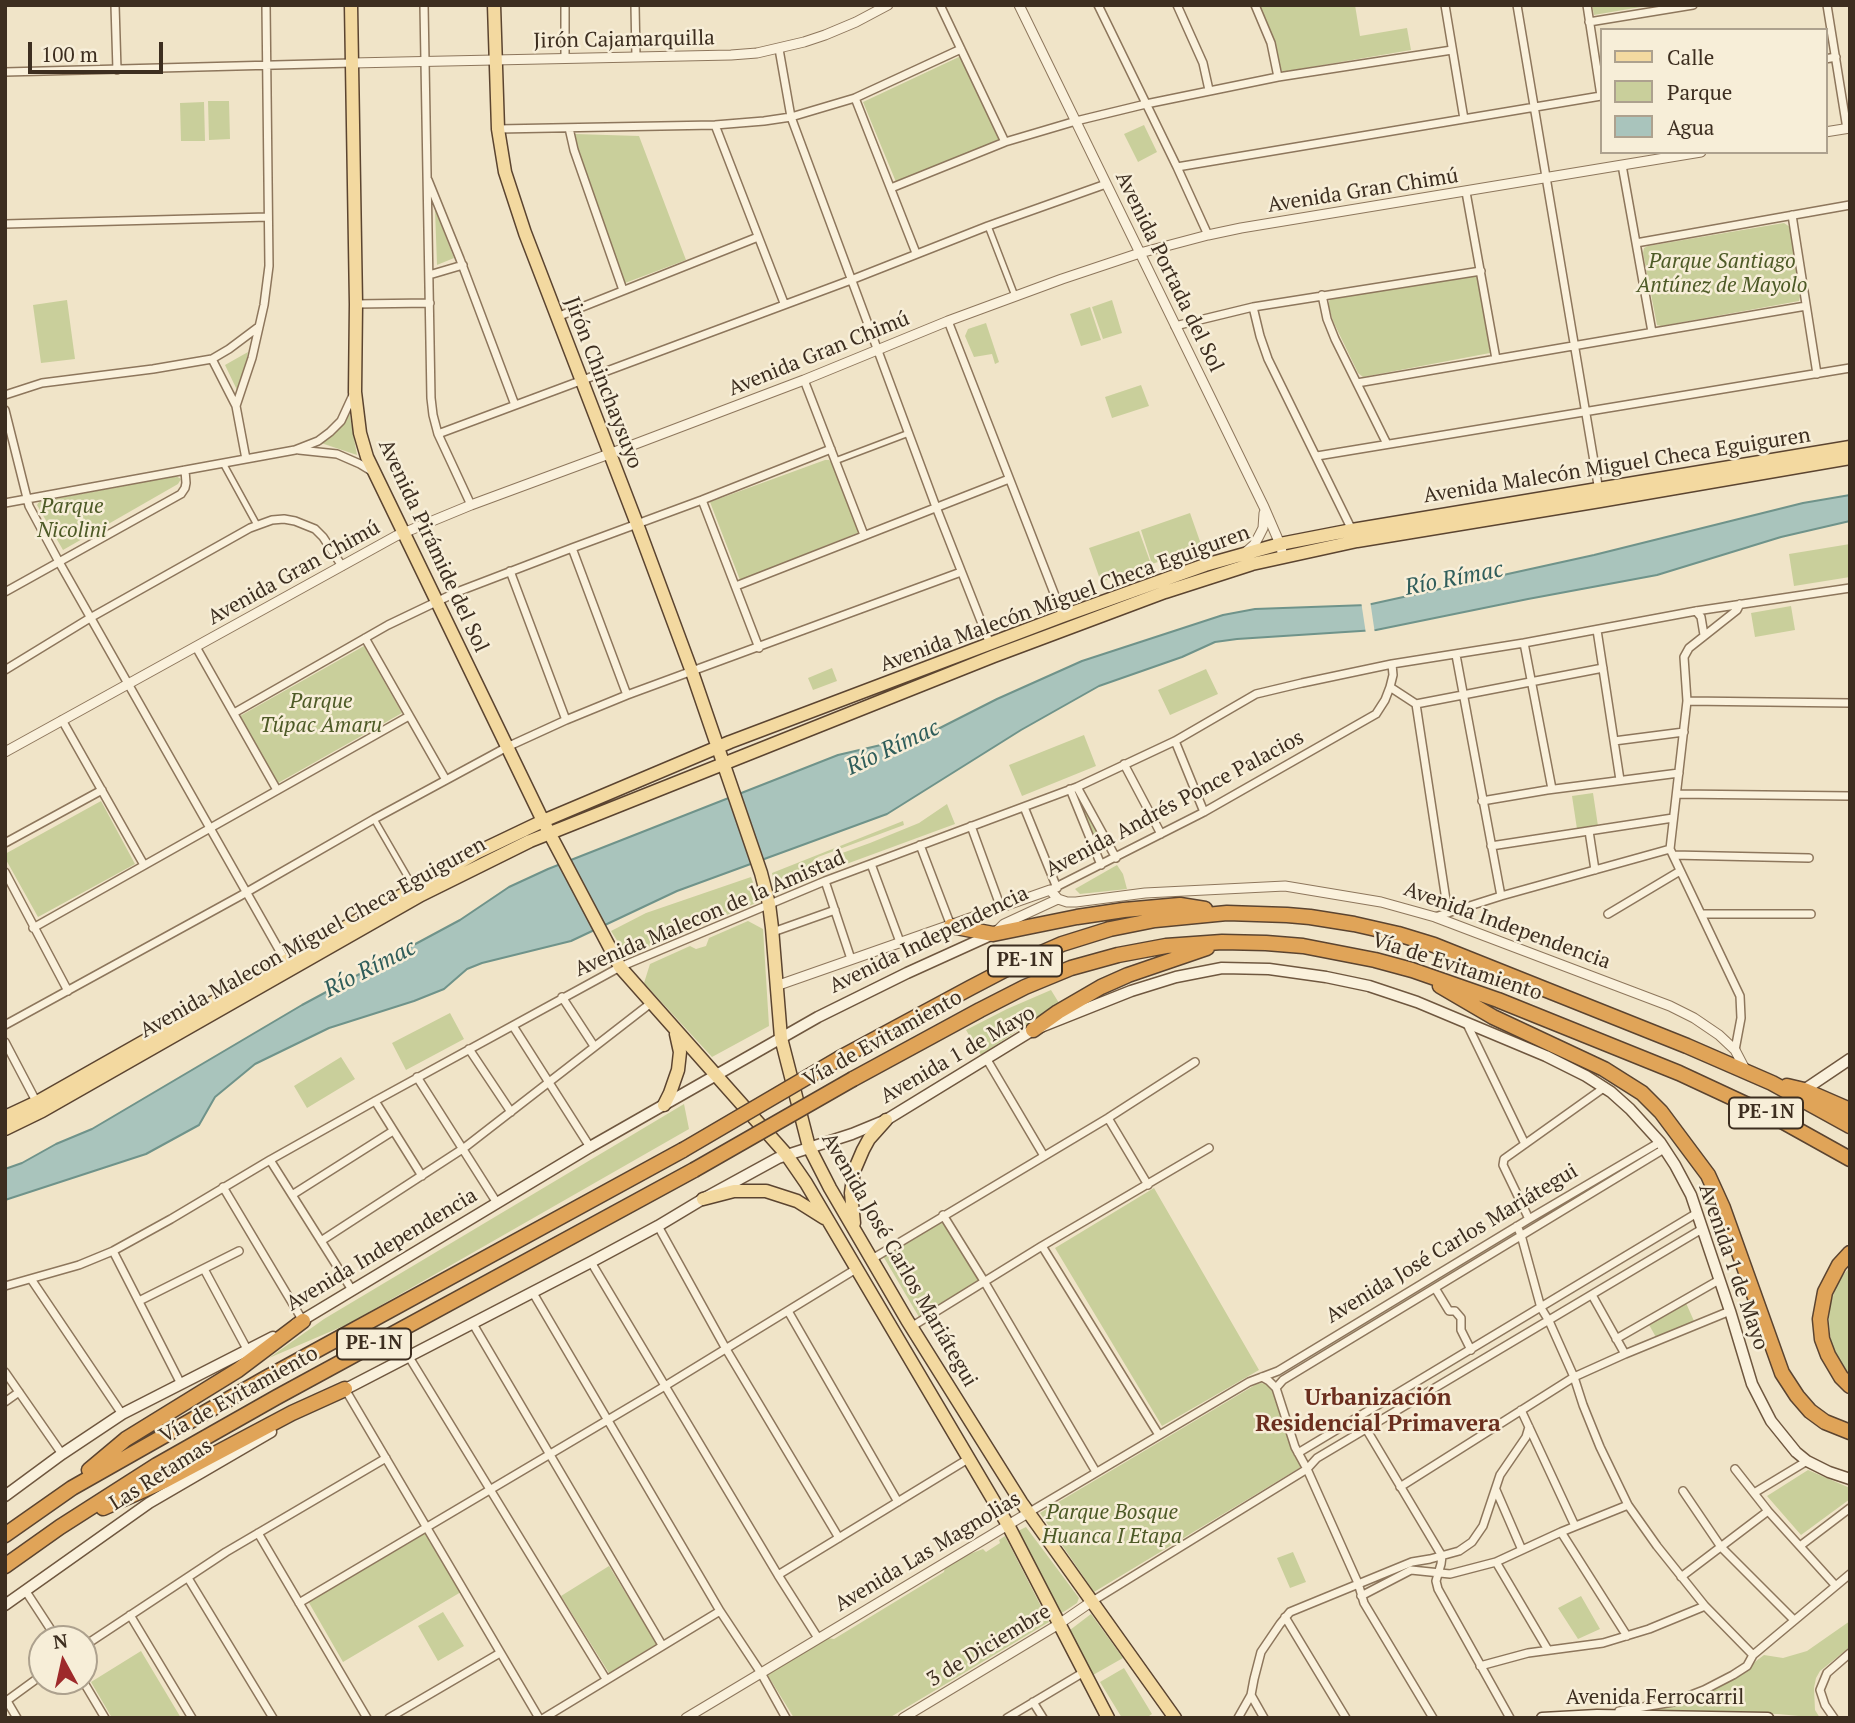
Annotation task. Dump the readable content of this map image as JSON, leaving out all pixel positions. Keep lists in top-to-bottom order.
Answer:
{
  "streets": {
    "highway": ["PE-1N", "Vía de Evitamiento"],
    "main road": [
      "Jirón Chinchaysuyo",
      "Avenida Malecón Miguel Checa Eguiguren",
      "Avenida Pirámide del Sol",
      "Avenida Independencia",
      "Avenida Malecon Miguel Checa Eguiguren",
      "Avenida 1 de Mayo",
      "Avenida José Carlos Mariátegui",
      "Las Retamas",
      "Avenida Ferrocarril"
    ],
    "street": [
      "Jirón Cajamarquilla",
      "Avenida Gran Chimú",
      "Avenida Portada del Sol",
      "Avenida Andrés Ponce Palacios",
      "Avenida Malecon de la Amistad",
      "Avenida Las Magnolias",
      "3 de Diciembre"
    ]
  },
  "crossings": [
    ["Jirón Cajamarquilla", "Jirón Chinchaysuyo"],
    ["Jirón Cajamarquilla", "Avenida Pirámide del Sol"],
    ["Avenida Gran Chimú", "Avenida Portada del Sol"],
    ["Avenida Gran Chimú", "Jirón Chinchaysuyo"],
    ["Avenida Gran Chimú", "Avenida Pirámide del Sol"],
    ["Avenida Portada del Sol", "Avenida Malecón Miguel Checa Eguiguren"],
    ["Jirón Chinchaysuyo", "Avenida Malecón Miguel Checa Eguiguren"],
    ["Jirón Chinchaysuyo", "Avenida Malecon Miguel Checa Eguiguren"],
    ["Jirón Chinchaysuyo", "Avenida José Carlos Mariátegui"],
    ["Avenida Malecón Miguel Checa Eguiguren", "Avenida Malecon Miguel Checa Eguiguren"],
    ["Avenida Malecón Miguel Checa Eguiguren", "Avenida José Carlos Mariátegui"],
    ["Avenida Pirámide del Sol", "Avenida Malecon Miguel Checa Eguiguren"],
    ["Avenida Pirámide del Sol", "Avenida José Carlos Mariátegui"],
    ["Avenida Andrés Ponce Palacios", "Avenida Malecon de la Amistad"],
    ["Avenida Andrés Ponce Palacios", "Avenida Independencia"],
    ["Avenida Andrés Ponce Palacios", "Avenida José Carlos Mariátegui"],
    ["Avenida Malecon de la Amistad", "Avenida José Carlos Mariátegui"],
    ["Avenida Independencia", "Vía de Evitamiento"],
    ["Avenida Independencia", "Avenida José Carlos Mariátegui"],
    ["Avenida Malecon Miguel Checa Eguiguren", "Avenida José Carlos Mariátegui"],
    ["Avenida 1 de Mayo", "Avenida José Carlos Mariátegui"],
    ["Avenida 1 de Mayo", "Las Retamas"],
    ["Avenida José Carlos Mariátegui", "Avenida Las Magnolias"],
    ["Avenida José Carlos Mariátegui", "3 de Diciembre"]
  ],
  "districts": ["Urbanización Residencial Primavera"],
  "water": ["Río Rímac"],
  "parks": [
    "Parque Santiago Antúnez de Mayolo",
    "Parque Nicolini",
    "Parque Túpac Amaru",
    "Parque Bosque Huanca I Etapa"
  ],
  "legend": ["Calle", "Parque", "Agua"],
  "scale_bar": "100 m",
  "north": "top"
}
